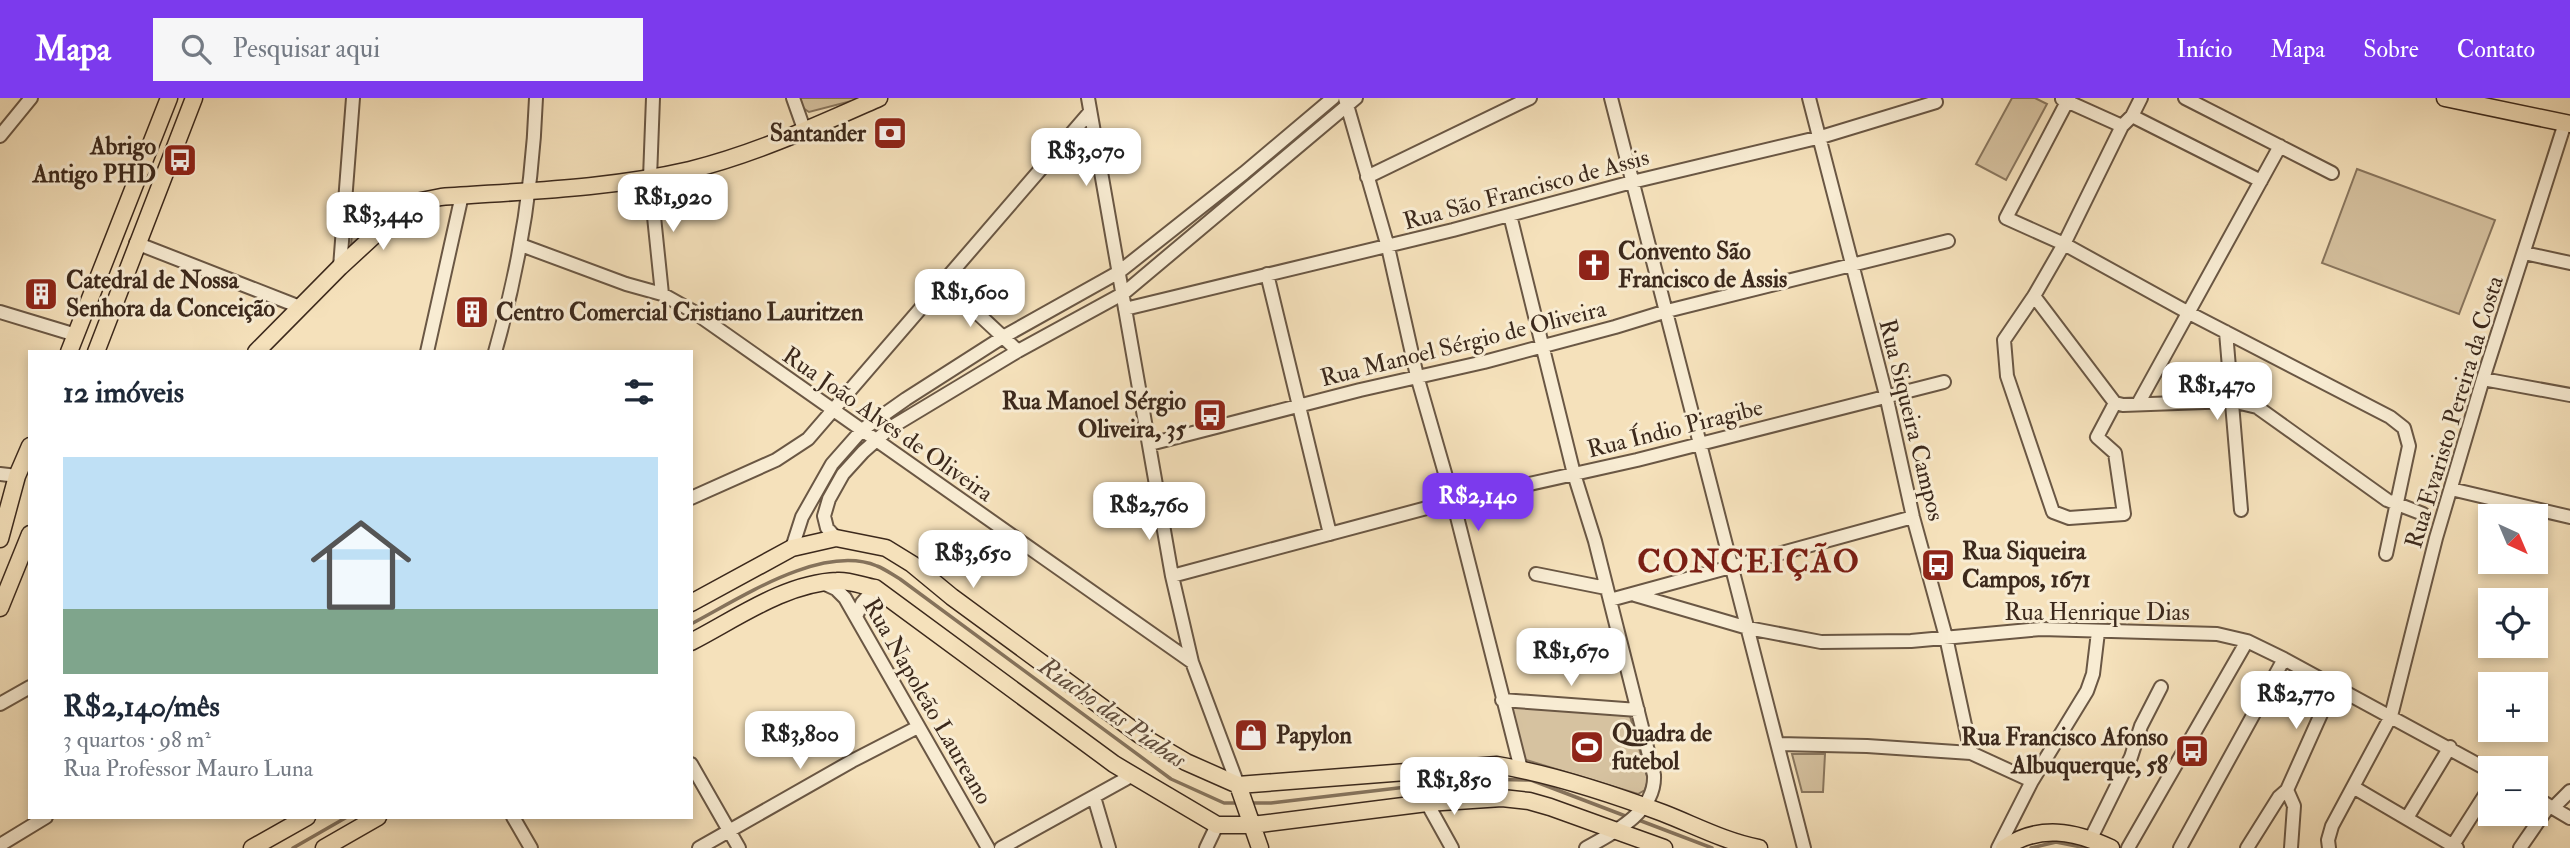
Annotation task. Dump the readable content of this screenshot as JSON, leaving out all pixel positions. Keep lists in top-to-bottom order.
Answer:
{
  "streets": {
    "street": [
      "Rua São Francisco de Assis",
      "Rua Manoel Sérgio de Oliveira",
      "Rua Evaristo Pereira da Costa",
      "Rua Siqueira Campos",
      "Rua João Alves de Oliveira",
      "Rua Índio Piragibe",
      "Rua Henrique Dias",
      "Rua Napoleão Laureano"
    ]
  },
  "crossings": [
    ["Rua São Francisco de Assis", "Rua Siqueira Campos"],
    ["Rua Manoel Sérgio de Oliveira", "Rua Siqueira Campos"],
    ["Rua Evaristo Pereira da Costa", "Rua Henrique Dias"],
    ["Rua Siqueira Campos", "Rua Índio Piragibe"],
    ["Rua Siqueira Campos", "Rua Henrique Dias"]
  ],
  "districts": ["CONCEIÇÃO"],
  "water": ["Riacho das Piabas"],
  "places": {
    "bank": ["Santander"],
    "bus stop": [
      "Abrigo Antigo PHD",
      "Rua Manoel Sérgio Oliveira, 35",
      "Rua Siqueira Campos, 1671",
      "Rua Francisco Afonso Albuquerque, 58"
    ],
    "church": ["Convento São Francisco de Assis"],
    "building": ["Catedral de Nossa Senhora da Conceição", "Centro Comercial Cristiano Lauritzen"],
    "shop": ["Papylon"],
    "sports": ["Quadra de futebol"]
  },
  "north": "bottom right",
  "page": {
    "header": "Mapa",
    "search": "Pesquisar aqui",
    "nav": [
      "Início",
      "Mapa",
      "Sobre",
      "Contato"
    ],
    "price": [
      "R$3,070",
      "R$1,920",
      "R$3,440",
      "R$1,600",
      "R$1,470",
      "R$2,140",
      "R$2,760",
      "R$3,650",
      "R$1,670",
      "R$2,770",
      "R$3,800",
      "R$1,850"
    ],
    "heading": "12 imóveis",
    "list": [
      {
        "name": "R$2,140/mês",
        "note": "3 quartos · 98 m² · Rua Professor Mauro Luna"
      }
    ],
    "map_buttons": ["+", "−"]
  }
}
